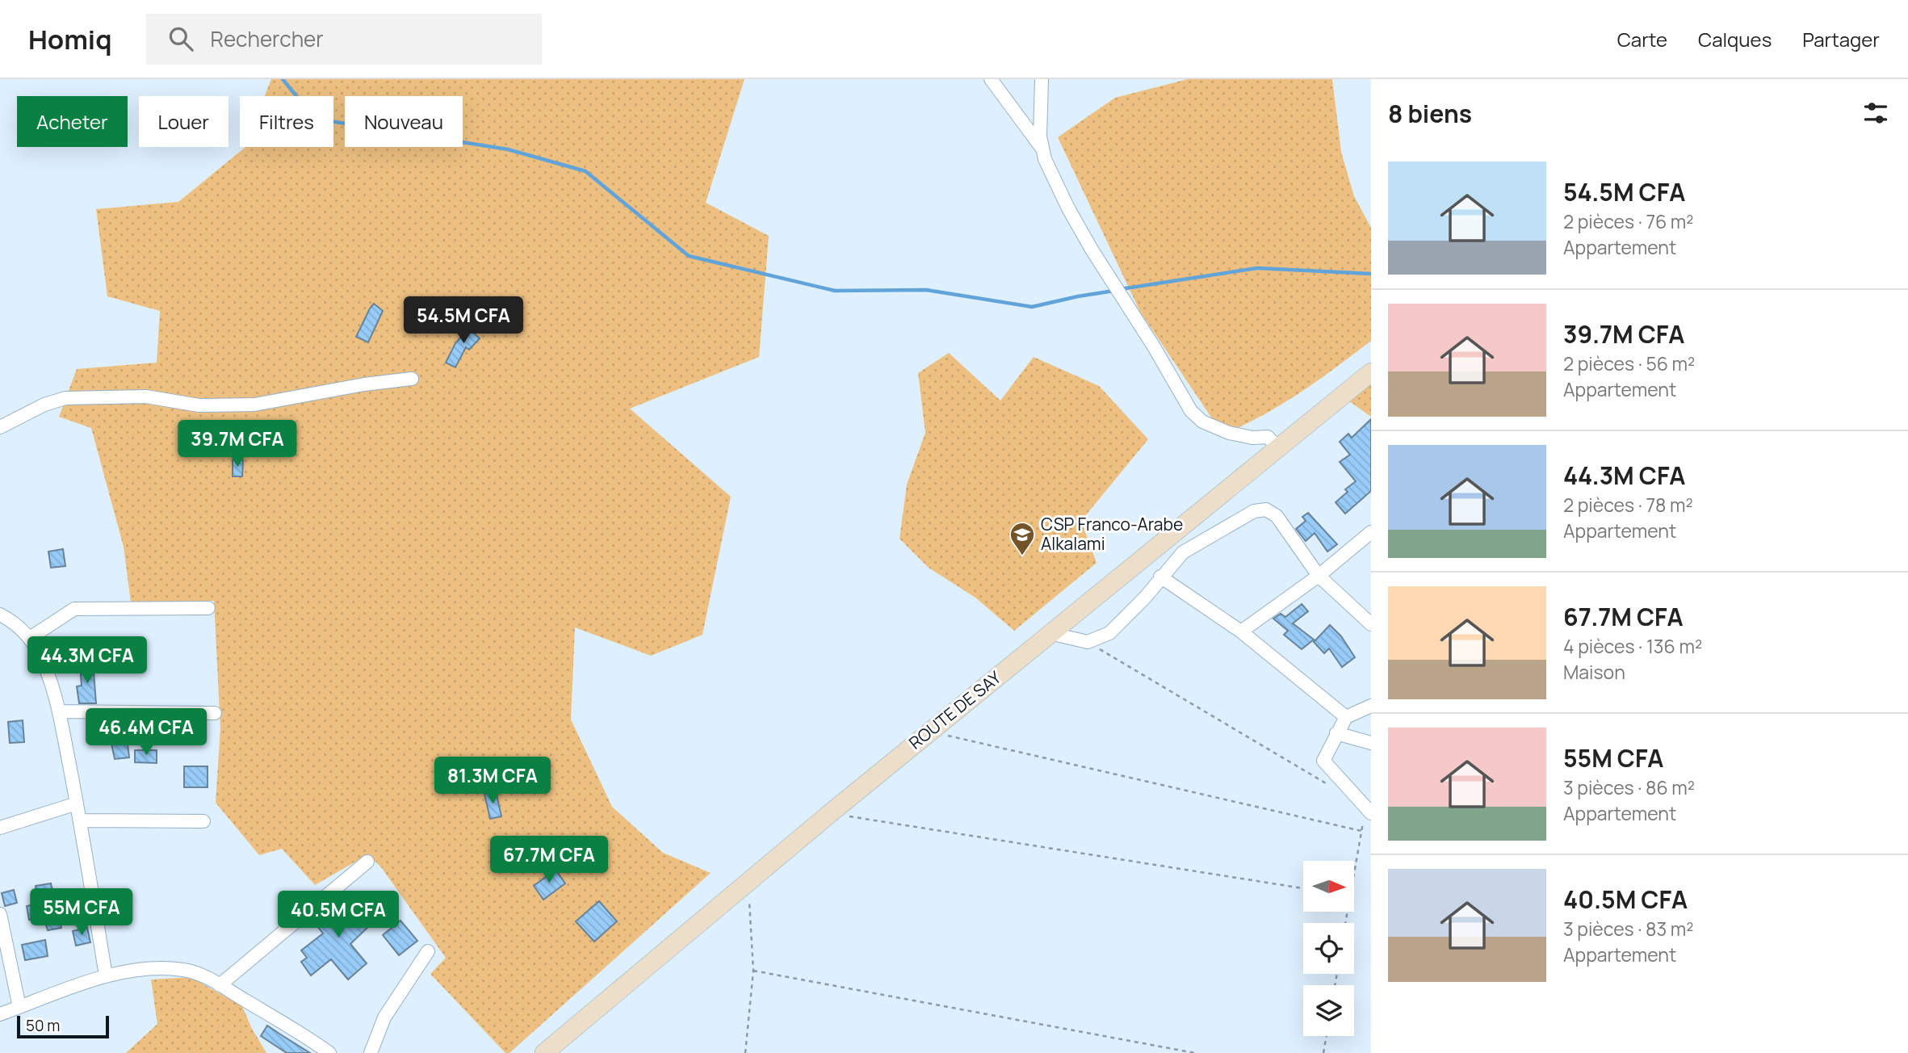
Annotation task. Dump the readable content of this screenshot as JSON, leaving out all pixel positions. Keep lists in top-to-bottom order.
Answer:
{
  "streets": {
    "main road": ["ROUTE DE SAY"]
  },
  "places": {
    "school or university": ["CSP Franco-Arabe Alkalami"]
  },
  "scale_bar": "50 m",
  "north": "right",
  "page": {
    "header": "Homiq",
    "search": "Rechercher",
    "nav": ["Carte", "Calques", "Partager"],
    "heading": "8 biens",
    "chip": [
      "Acheter",
      "Louer",
      "Filtres",
      "Nouveau"
    ],
    "list": [
      {
        "name": "54.5M CFA",
        "note": "2 pièces · 76 m² · Appartement"
      },
      {
        "name": "39.7M CFA",
        "note": "2 pièces · 56 m² · Appartement"
      },
      {
        "name": "44.3M CFA",
        "note": "2 pièces · 78 m² · Appartement"
      },
      {
        "name": "67.7M CFA",
        "note": "4 pièces · 136 m² · Maison"
      },
      {
        "name": "55M CFA",
        "note": "3 pièces · 86 m² · Appartement"
      },
      {
        "name": "40.5M CFA",
        "note": "3 pièces · 83 m² · Appartement"
      }
    ],
    "price": [
      "54.5M CFA",
      "39.7M CFA",
      "44.3M CFA",
      "46.4M CFA",
      "81.3M CFA",
      "67.7M CFA",
      "55M CFA",
      "40.5M CFA"
    ],
    "scale": "50 m"
  }
}
